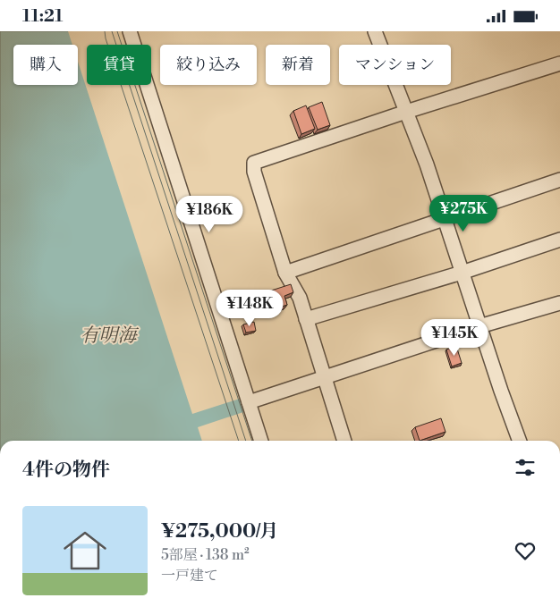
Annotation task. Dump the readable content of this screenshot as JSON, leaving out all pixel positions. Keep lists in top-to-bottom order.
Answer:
{
  "water": ["有明海"],
  "page": {
    "status": "11:21",
    "chip": [
      "購入",
      "賃貸",
      "絞り込み",
      "新着",
      "マンション"
    ],
    "price": [
      "¥275K",
      "¥186K",
      "¥148K",
      "¥145K"
    ],
    "heading": "4件の物件",
    "list": [
      {
        "name": "¥275,000/月",
        "note": "5部屋 · 138 m² · 一戸建て"
      }
    ]
  }
}
